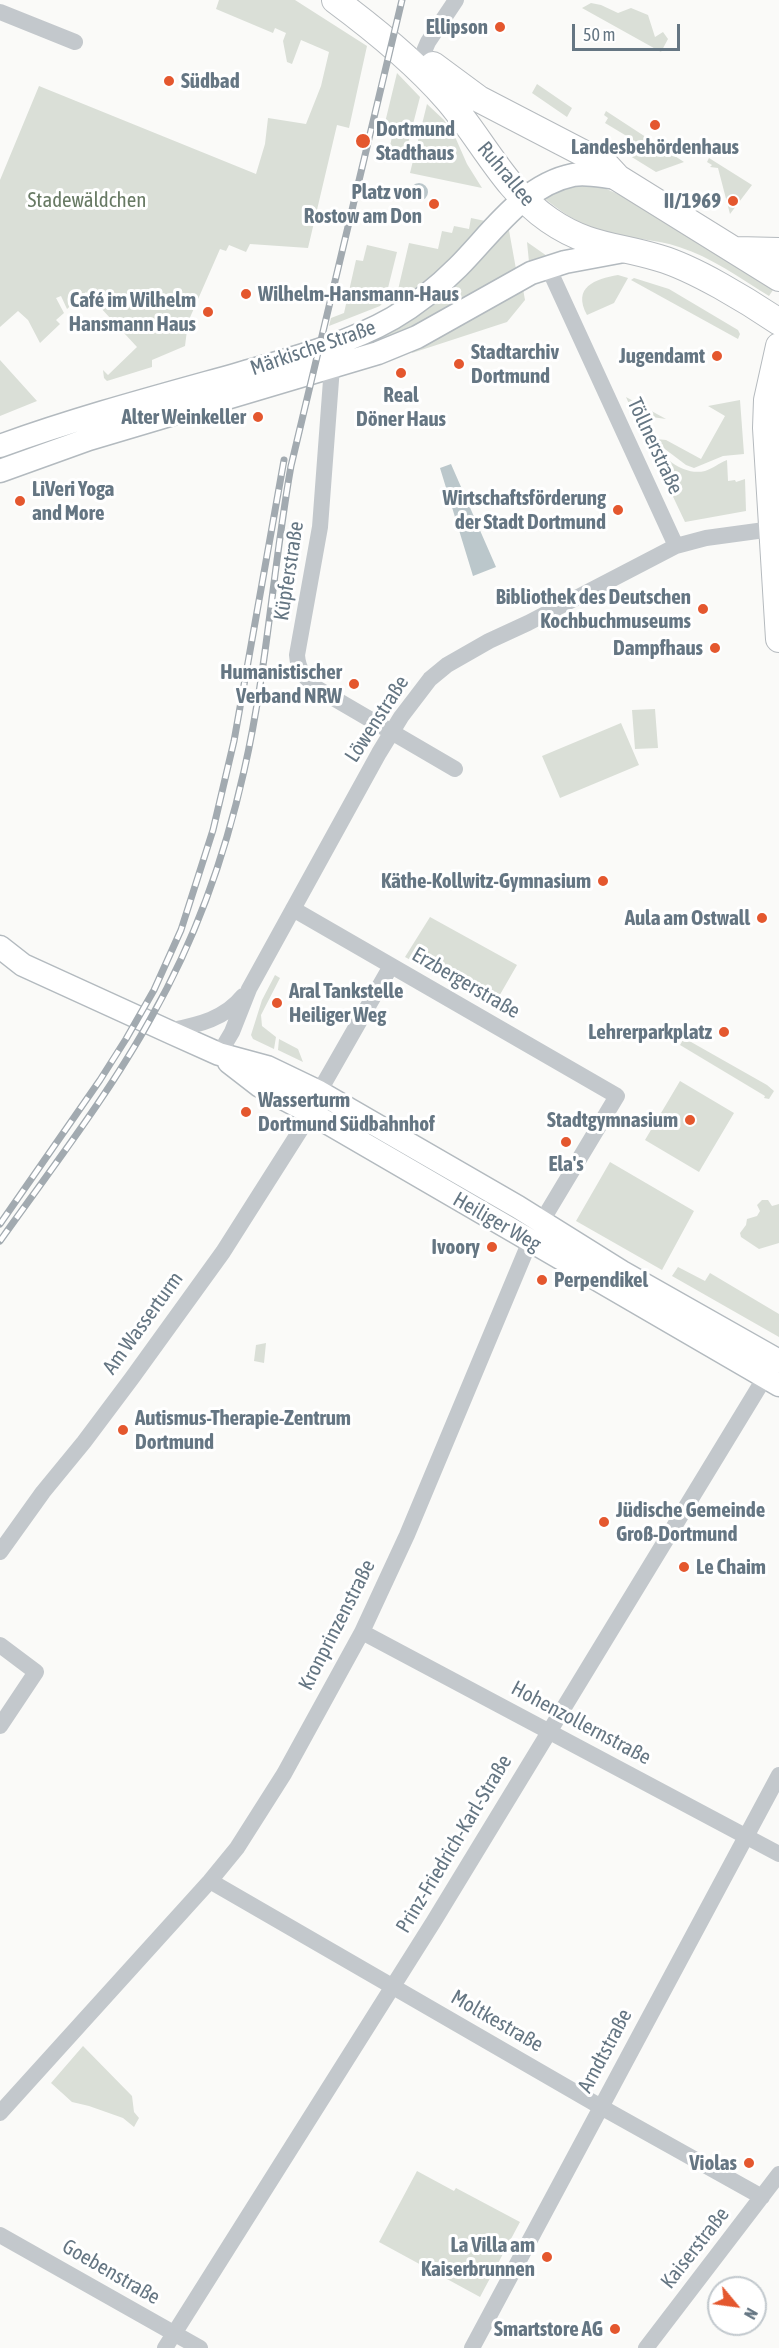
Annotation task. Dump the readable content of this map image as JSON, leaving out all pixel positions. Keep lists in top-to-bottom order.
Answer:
{
  "streets": {
    "main road": ["Ruhrallee", "Märkische Straße", "Heiliger Weg"],
    "street": [
      "Töllnerstraße",
      "Küpferstraße",
      "Löwenstraße",
      "Erzbergerstraße",
      "Am Wasserturm",
      "Kronprinzenstraße",
      "Hohenzollernstraße",
      "Prinz-Friedrich-Karl-Straße",
      "Moltkestraße",
      "Arndtstraße",
      "Kaiserstraße",
      "Goebenstraße"
    ]
  },
  "crossings": [
    ["Ruhrallee", "Märkische Straße"],
    ["Märkische Straße", "Töllnerstraße"],
    ["Märkische Straße", "Küpferstraße"],
    ["Töllnerstraße", "Löwenstraße"],
    ["Küpferstraße", "Löwenstraße"],
    ["Löwenstraße", "Erzbergerstraße"],
    ["Löwenstraße", "Heiliger Weg"],
    ["Erzbergerstraße", "Am Wasserturm"],
    ["Erzbergerstraße", "Kronprinzenstraße"],
    ["Heiliger Weg", "Am Wasserturm"],
    ["Heiliger Weg", "Kronprinzenstraße"],
    ["Heiliger Weg", "Prinz-Friedrich-Karl-Straße"],
    ["Kronprinzenstraße", "Hohenzollernstraße"],
    ["Kronprinzenstraße", "Moltkestraße"],
    ["Hohenzollernstraße", "Prinz-Friedrich-Karl-Straße"],
    ["Hohenzollernstraße", "Arndtstraße"],
    ["Prinz-Friedrich-Karl-Straße", "Moltkestraße"],
    ["Prinz-Friedrich-Karl-Straße", "Goebenstraße"],
    ["Moltkestraße", "Arndtstraße"],
    ["Moltkestraße", "Kaiserstraße"]
  ],
  "parks": ["Stadewäldchen"],
  "places": [
    "Ellipson",
    "Südbad",
    "Landesbehördenhaus",
    "Dortmund Stadthaus",
    "II/1969",
    "Platz von Rostow am Don",
    "Wilhelm-Hansmann-Haus",
    "Café im Wilhelm Hansmann Haus",
    "Jugendamt",
    "Stadtarchiv Dortmund",
    "Real Döner Haus",
    "Alter Weinkeller",
    "LiVeri Yoga and More",
    "Wirtschaftsförderung der Stadt Dortmund",
    "Bibliothek des Deutschen Kochbuchmuseums",
    "Dampfhaus",
    "Humanistischer Verband NRW",
    "Käthe-Kollwitz-Gymnasium",
    "Aula am Ostwall",
    "Aral Tankstelle Heiliger Weg",
    "Lehrerparkplatz",
    "Wasserturm Dortmund Südbahnhof",
    "Stadtgymnasium",
    "Ela's",
    "Ivoory",
    "Perpendikel",
    "Autismus-Therapie-Zentrum Dortmund",
    "Jüdische Gemeinde Groß-Dortmund",
    "Le Chaim",
    "Violas",
    "La Villa am Kaiserbrunnen",
    "Smartstore AG"
  ],
  "scale_bar": "50 m",
  "north": "bottom right"
}
